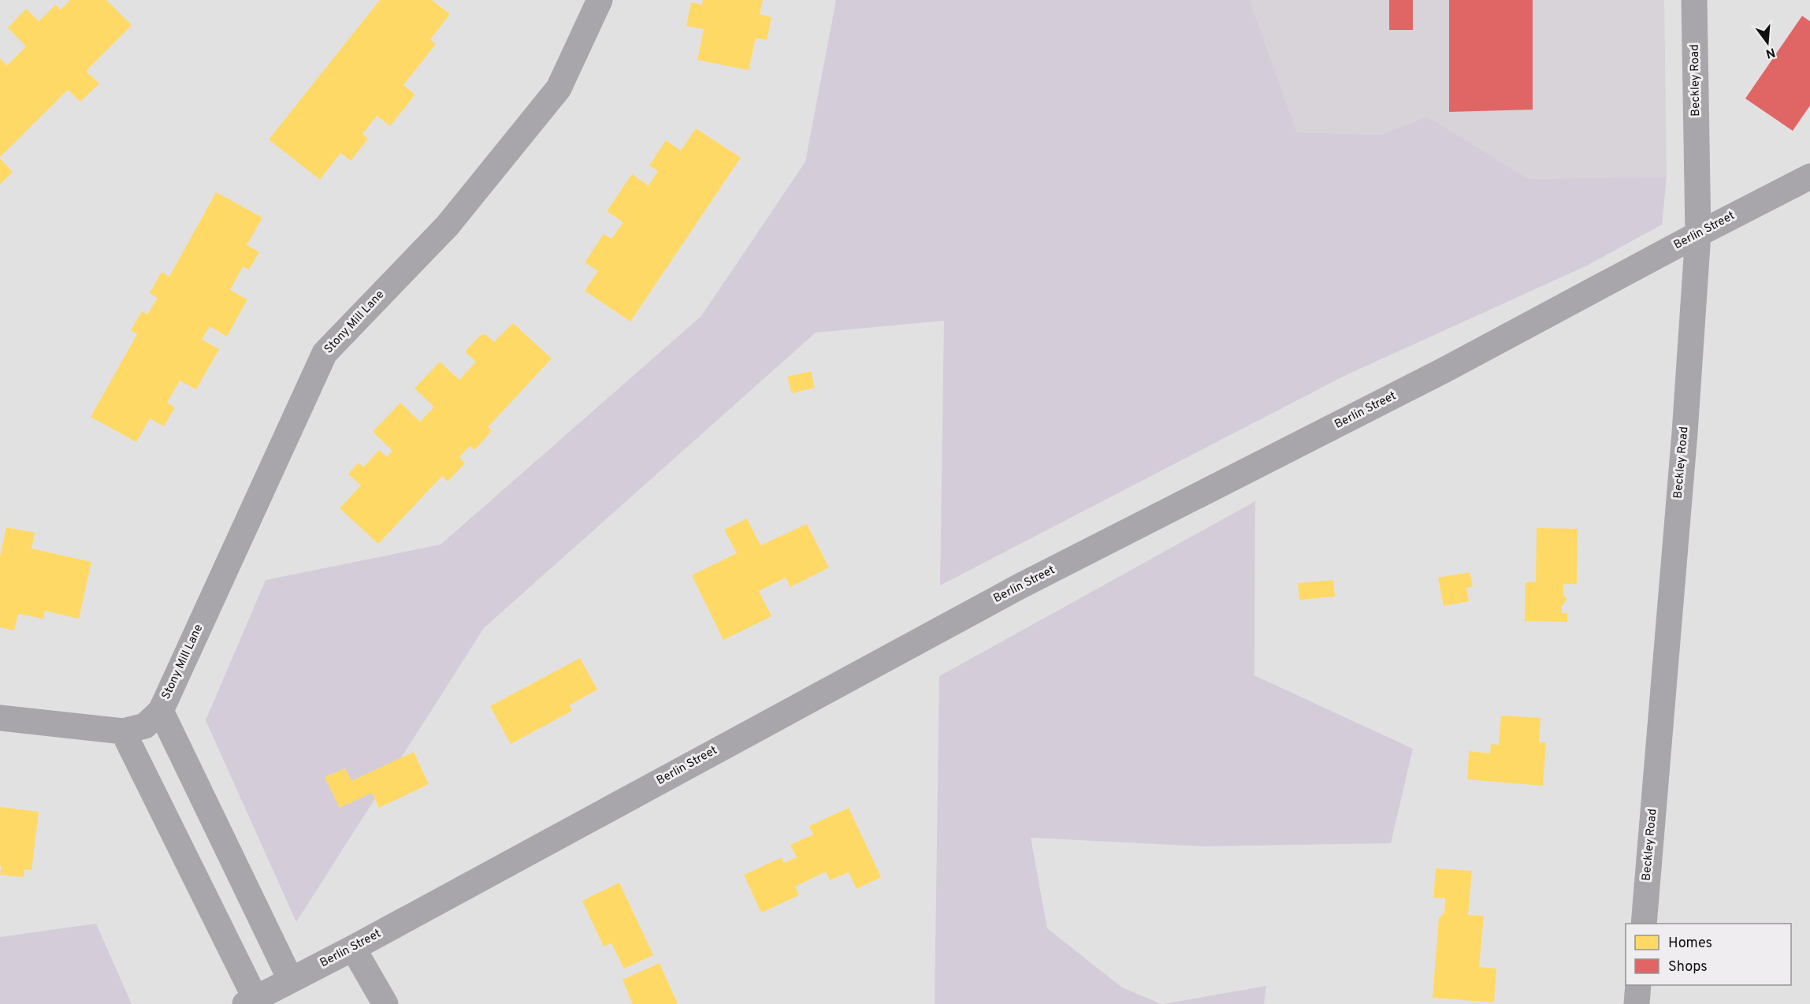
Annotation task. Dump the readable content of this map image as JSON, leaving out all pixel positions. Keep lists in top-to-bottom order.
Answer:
{
  "streets": {
    "street": ["Beckley Road", "Berlin Street", "Stony Mill Lane"]
  },
  "crossings": [
    ["Beckley Road", "Berlin Street"],
    ["Berlin Street", "Stony Mill Lane"]
  ],
  "legend": ["Homes", "Shops"],
  "north": "bottom"
}
